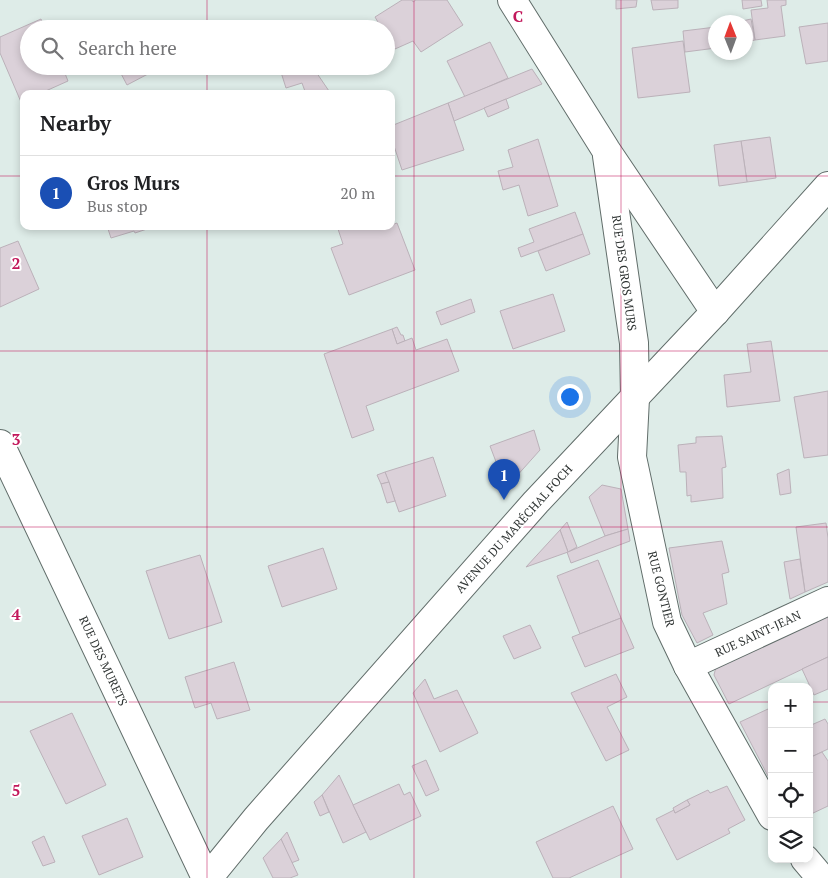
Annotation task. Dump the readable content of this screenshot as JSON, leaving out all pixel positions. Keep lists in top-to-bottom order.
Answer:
{
  "streets": {
    "street": [
      "RUE DES GROS MURS",
      "AVENUE DU MARÉCHAL FOCH",
      "RUE GONTIER",
      "RUE SAINT-JEAN",
      "RUE DES MURETS"
    ]
  },
  "crossings": [
    ["RUE DES GROS MURS", "AVENUE DU MARÉCHAL FOCH"],
    ["RUE DES GROS MURS", "RUE GONTIER"],
    ["AVENUE DU MARÉCHAL FOCH", "RUE GONTIER"],
    ["AVENUE DU MARÉCHAL FOCH", "RUE DES MURETS"],
    ["RUE GONTIER", "RUE SAINT-JEAN"]
  ],
  "north": "top",
  "page": {
    "search": "Search here",
    "heading": "Nearby",
    "list": [
      {
        "mark": "1",
        "name": "Gros Murs",
        "note": "Bus stop",
        "value": "20 m"
      }
    ],
    "pins": "1",
    "map_buttons": ["+", "−"]
  },
  "grid": {
    "columns": ["C"],
    "rows": [
      "2",
      "3",
      "4",
      "5"
    ]
  }
}
